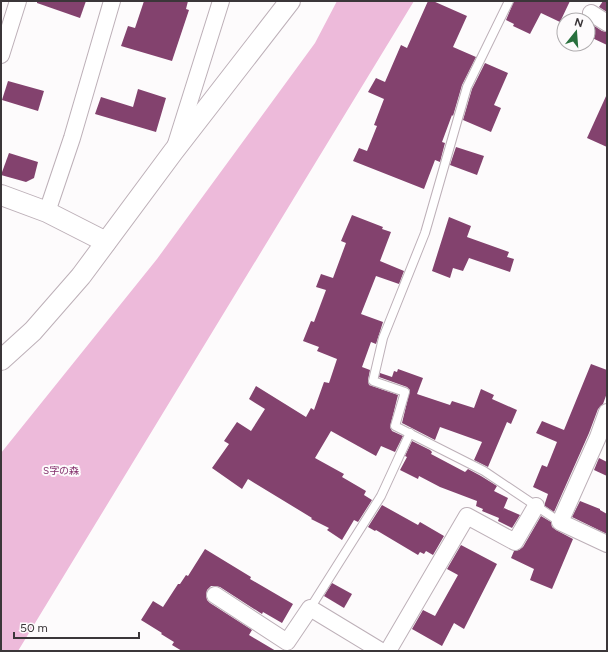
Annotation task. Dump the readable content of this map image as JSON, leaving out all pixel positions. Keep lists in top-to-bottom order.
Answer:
{
  "parks": ["S字の森"],
  "scale_bar": "50 m",
  "north": "top"
}
